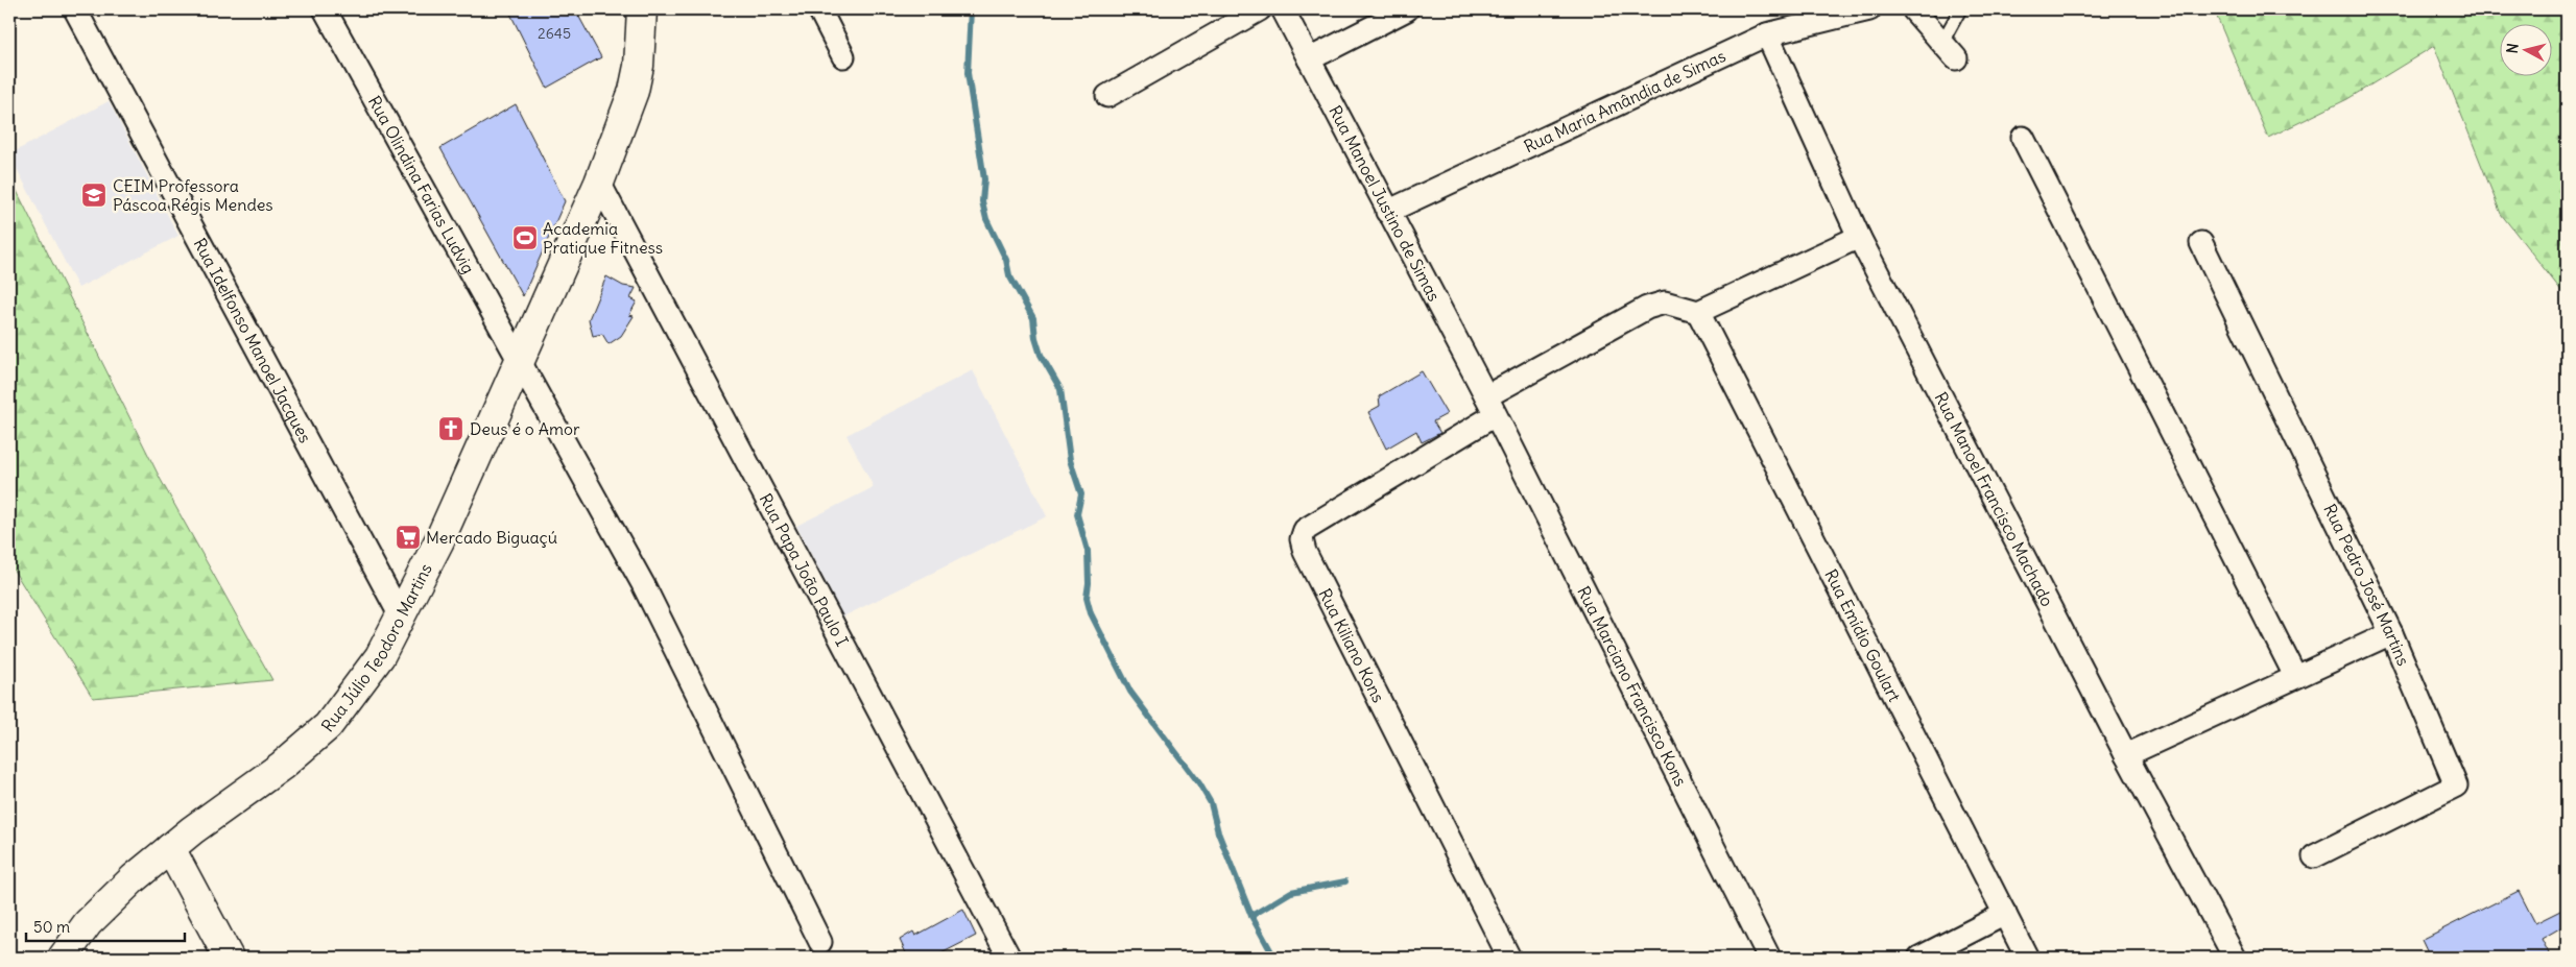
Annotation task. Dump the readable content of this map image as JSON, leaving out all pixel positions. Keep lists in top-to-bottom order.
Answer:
{
  "streets": {
    "main road": ["Rua Júlio Teodoro Martins"],
    "street": [
      "Rua Maria Amândia de Simas",
      "Rua Olindina Farias Ludvig",
      "Rua Manoel Justino de Simas",
      "Rua Idelfonso Manoel Jacques",
      "Rua Manoel Francisco Machado",
      "Rua Papa João Paulo I",
      "Rua Pedro José Martins",
      "Rua Emídio Goulart",
      "Rua Kiliano Kons",
      "Rua Marciano Francisco Kons"
    ]
  },
  "crossings": [
    ["Rua Maria Amândia de Simas", "Rua Manoel Justino de Simas"],
    ["Rua Maria Amândia de Simas", "Rua Manoel Francisco Machado"],
    ["Rua Olindina Farias Ludvig", "Rua Júlio Teodoro Martins"],
    ["Rua Manoel Justino de Simas", "Rua Kiliano Kons"],
    ["Rua Manoel Justino de Simas", "Rua Marciano Francisco Kons"],
    ["Rua Idelfonso Manoel Jacques", "Rua Júlio Teodoro Martins"],
    ["Rua Papa João Paulo I", "Rua Júlio Teodoro Martins"],
    ["Rua Emídio Goulart", "Rua Kiliano Kons"],
    ["Rua Kiliano Kons", "Rua Marciano Francisco Kons"]
  ],
  "places": {
    "school or university": ["CEIM Professora Páscoa Régis Mendes"],
    "sports": ["Academia Pratique Fitness"],
    "church": ["Deus é o Amor"],
    "supermarket": ["Mercado Biguaçú"]
  },
  "house_numbers": ["2645"],
  "scale_bar": "50 m",
  "north": "left"
}
